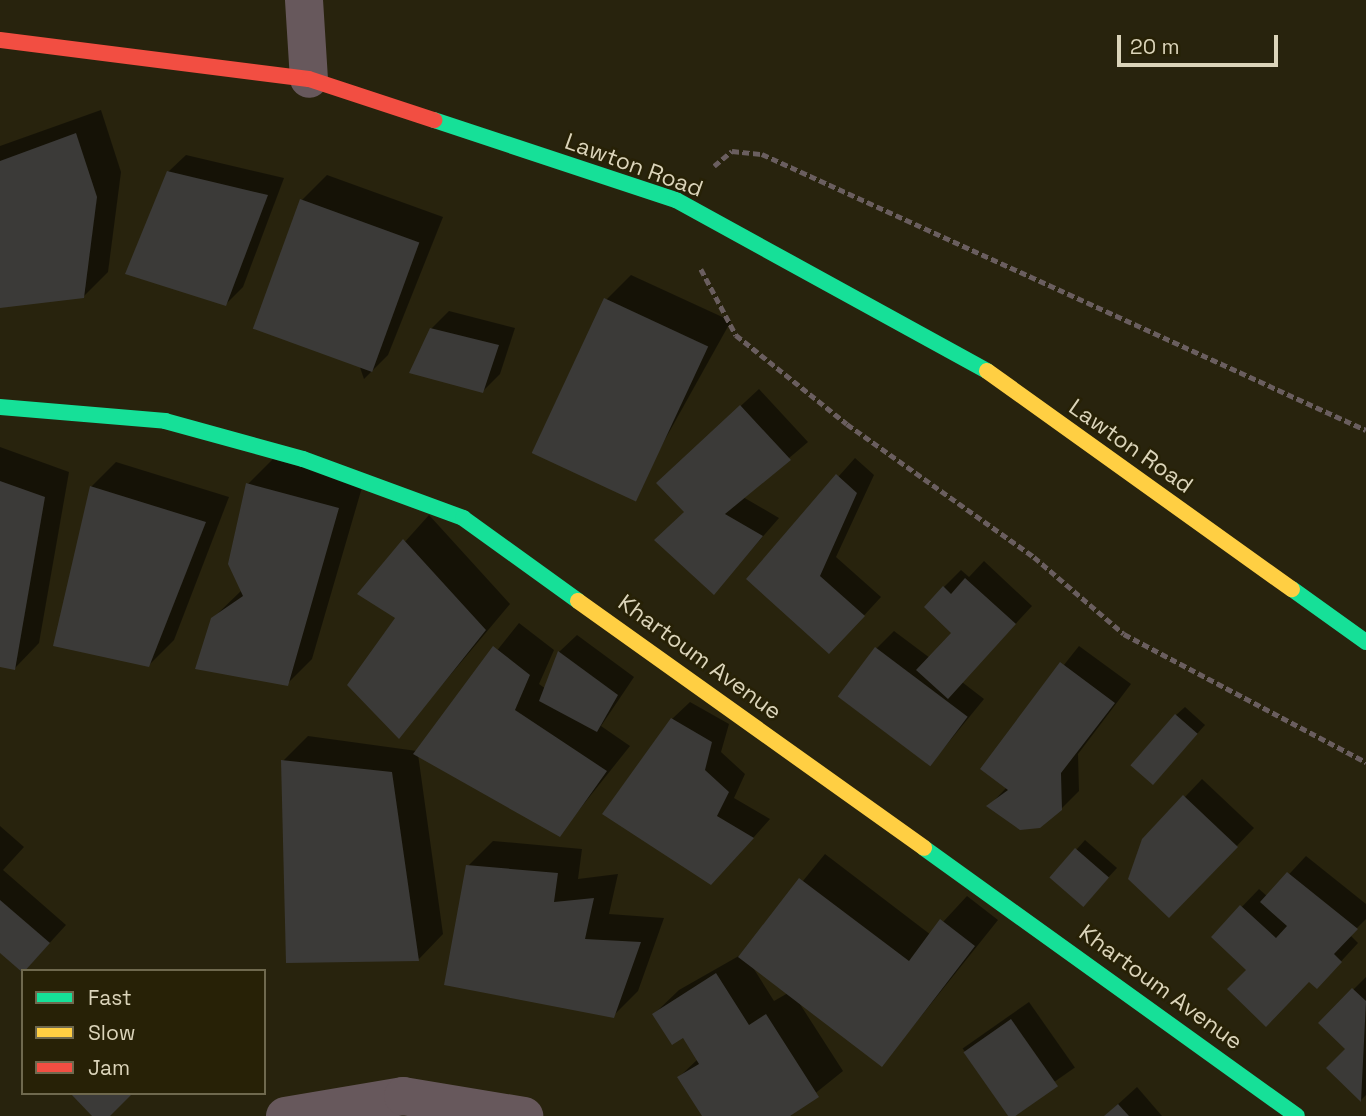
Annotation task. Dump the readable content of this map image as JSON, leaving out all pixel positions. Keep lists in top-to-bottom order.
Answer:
{
  "streets": {
    "street": ["Lawton Road", "Khartoum Avenue"]
  },
  "legend": ["Fast", "Slow", "Jam"],
  "scale_bar": "20 m"
}
